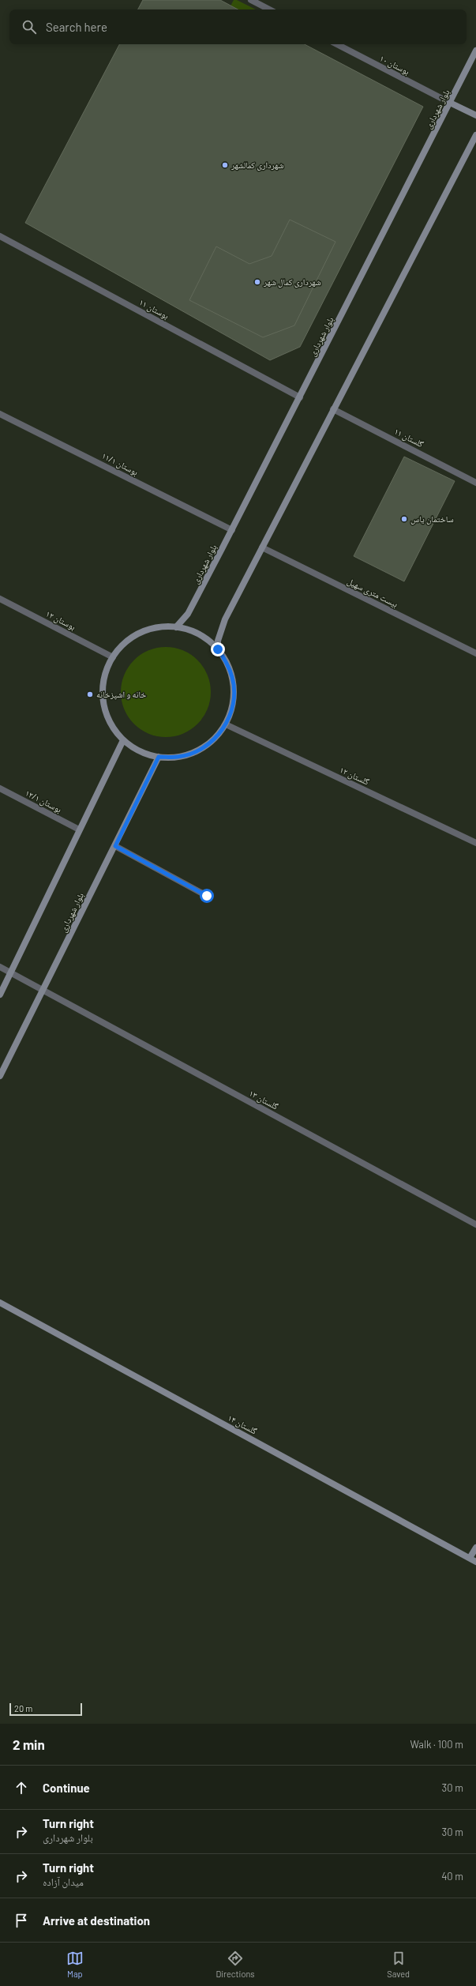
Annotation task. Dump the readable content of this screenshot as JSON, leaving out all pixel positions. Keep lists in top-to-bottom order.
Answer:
{
  "streets": {
    "main road": ["بلوار شهرداری", "گلستان ۱۴"],
    "street": [
      "بوستان ۱۰",
      "بوستان ۱۱",
      "گلستان ۱۱",
      "بوستان ۱۱/۱",
      "بیست متری سهیل",
      "بوستان ۱۲",
      "گلستان ۱۲",
      "بوستان ۱۲/۱",
      "گلستان ۱۳"
    ]
  },
  "crossings": [
    ["بوستان ۱۰", "بلوار شهرداری"],
    ["بلوار شهرداری", "بوستان ۱۱"],
    ["بلوار شهرداری", "بوستان ۱۱/۱"],
    ["بلوار شهرداری", "گلستان ۱۳"]
  ],
  "places": [
    "شهرداری کمالشهر",
    "شهرداری کمال شهر",
    "ساختمان یاس",
    "خانه و اشپزخانه"
  ],
  "scale_bar": "20 m",
  "page": {
    "search": "Search here",
    "scale": "20 m",
    "heading": ["2 min", "Walk · 100 m"],
    "list": [
      ["Continue", "30 m"],
      ["Turn right", "بلوار شهرداری", "30 m"],
      ["Turn right", "میدان آزاده", "40 m"],
      "Arrive at destination"
    ],
    "nav": ["Map", "Directions", "Saved"]
  }
}
